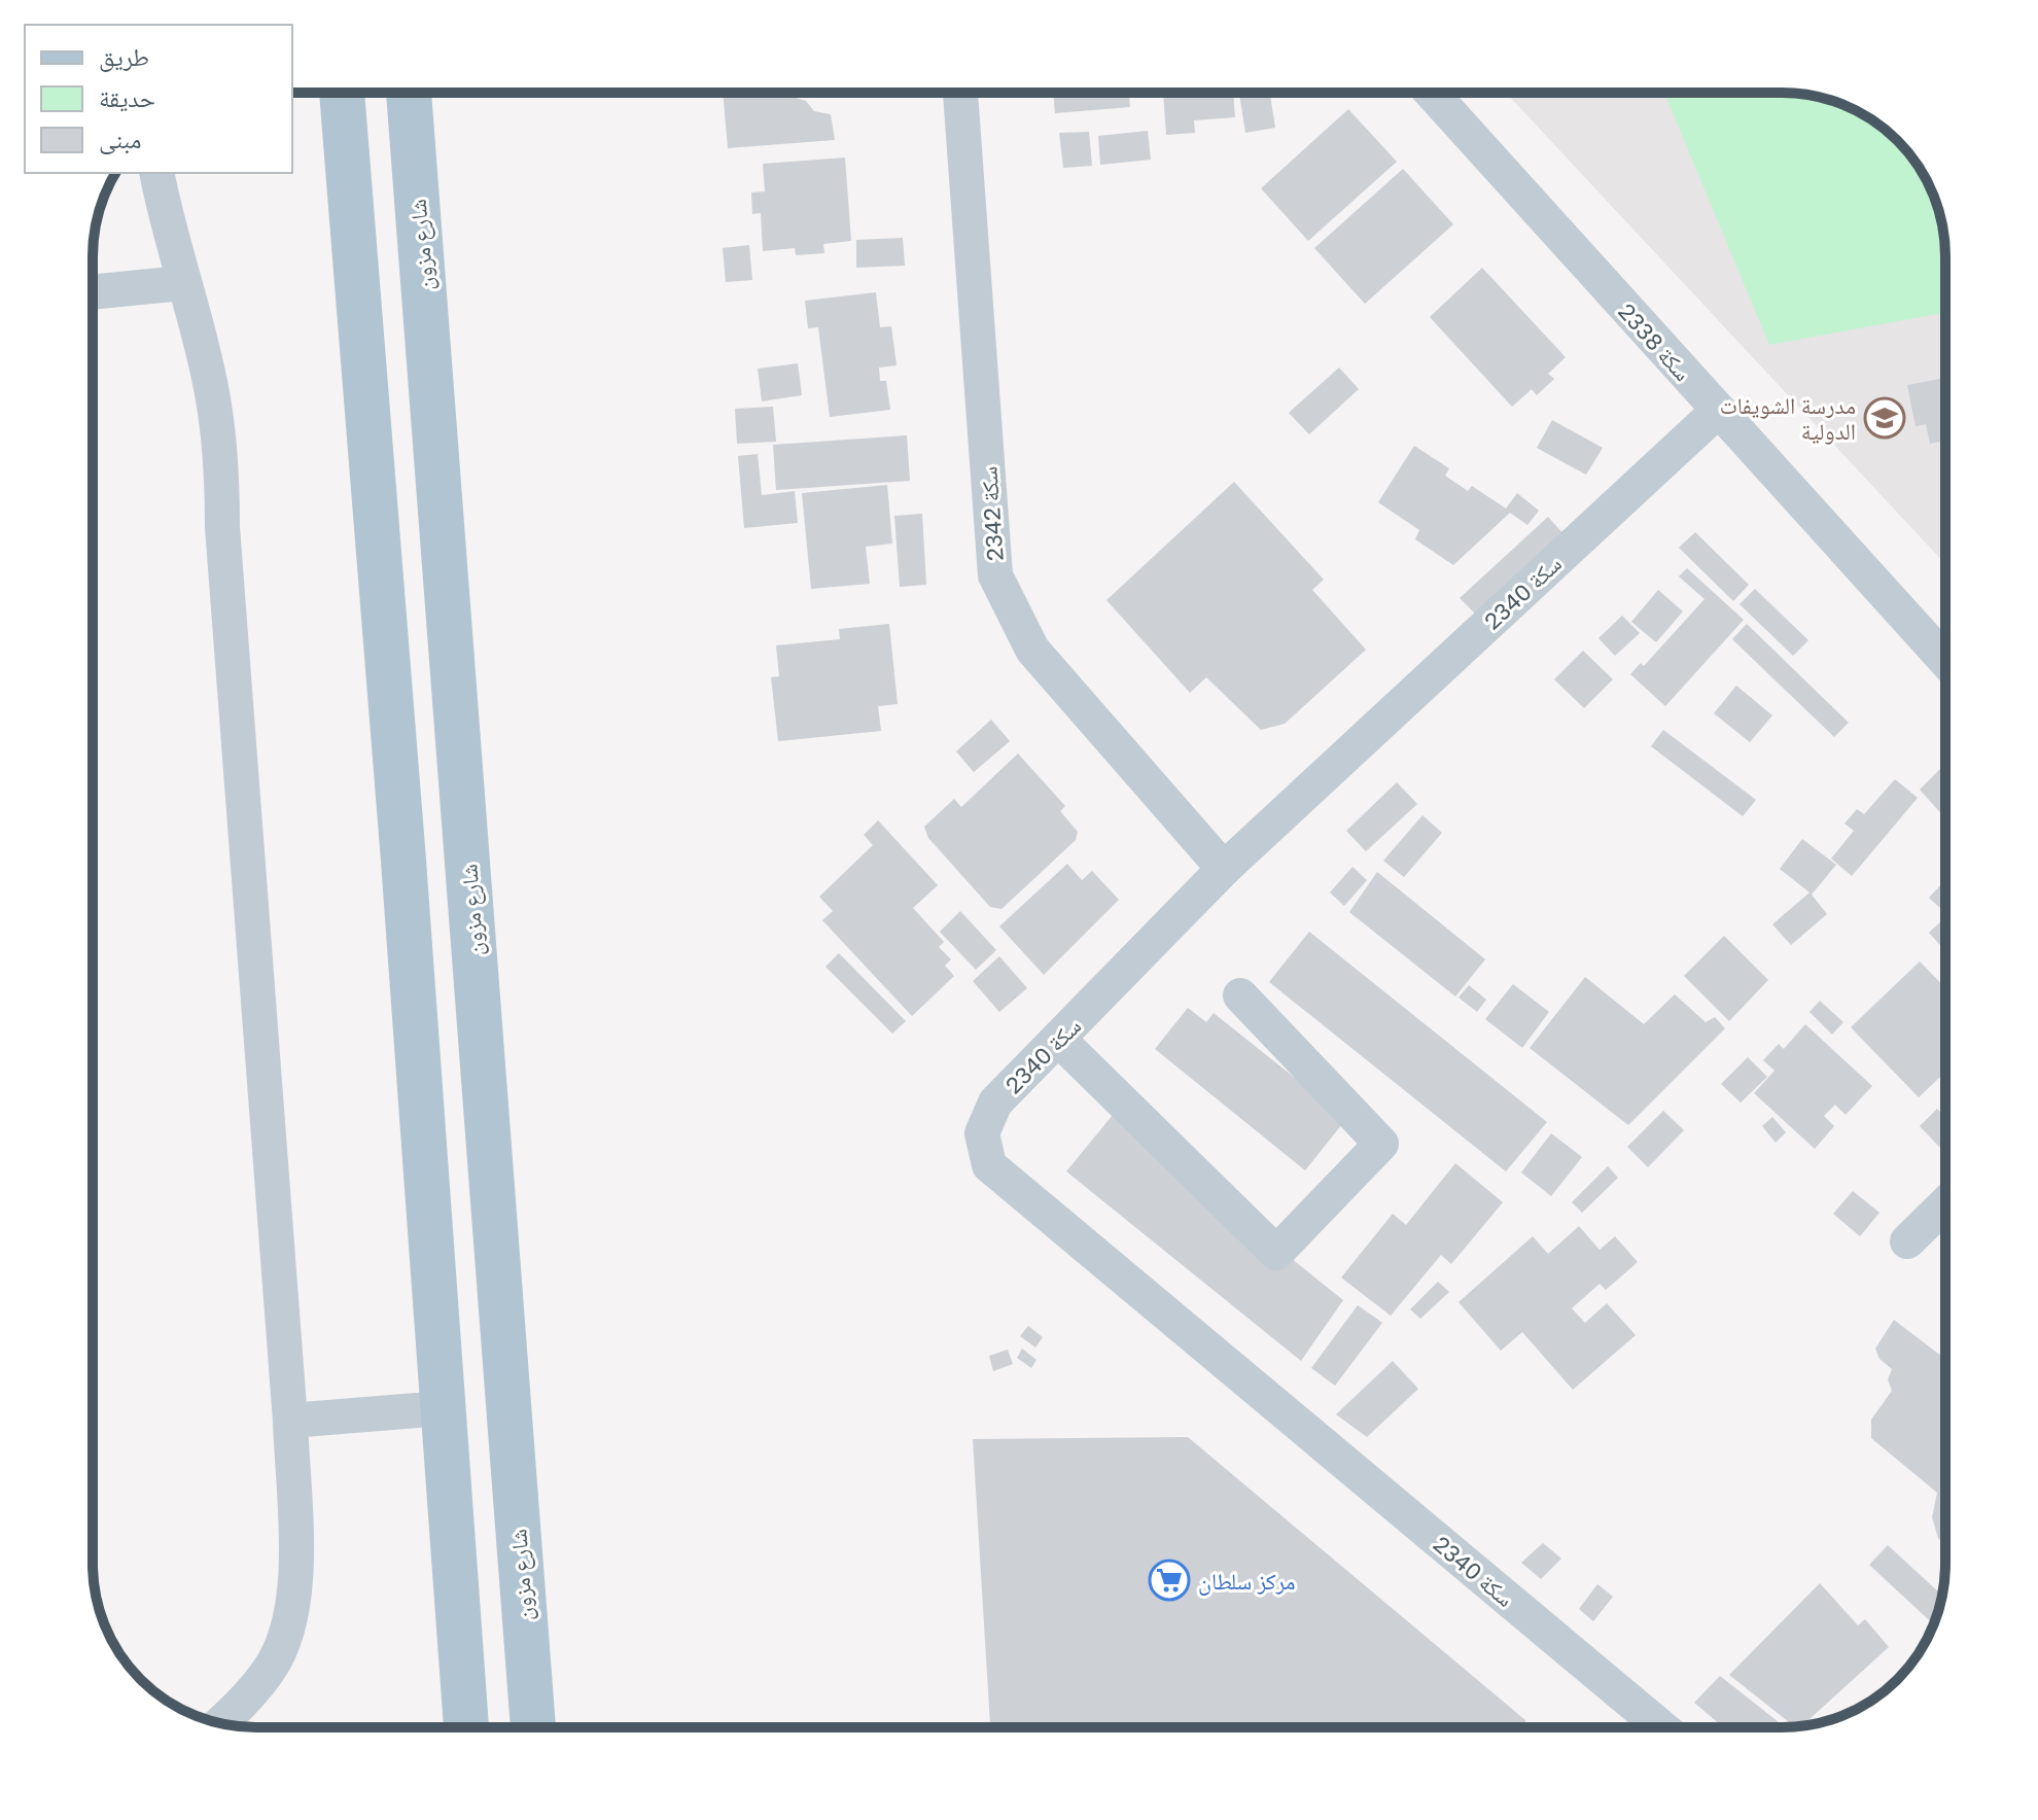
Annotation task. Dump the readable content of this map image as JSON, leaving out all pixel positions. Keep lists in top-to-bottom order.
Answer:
{
  "streets": {
    "main road": ["شارع مزون"],
    "street": ["سكة 2338", "سكة 2342", "سكة 2340"]
  },
  "crossings": [
    ["سكة 2338", "سكة 2340"],
    ["سكة 2342", "سكة 2340"]
  ],
  "places": {
    "school or university": ["مدرسة الشويفات الدولية"],
    "supermarket": ["مركز سلطان"]
  },
  "legend": ["طريق", "حديقة", "مبنى"]
}
